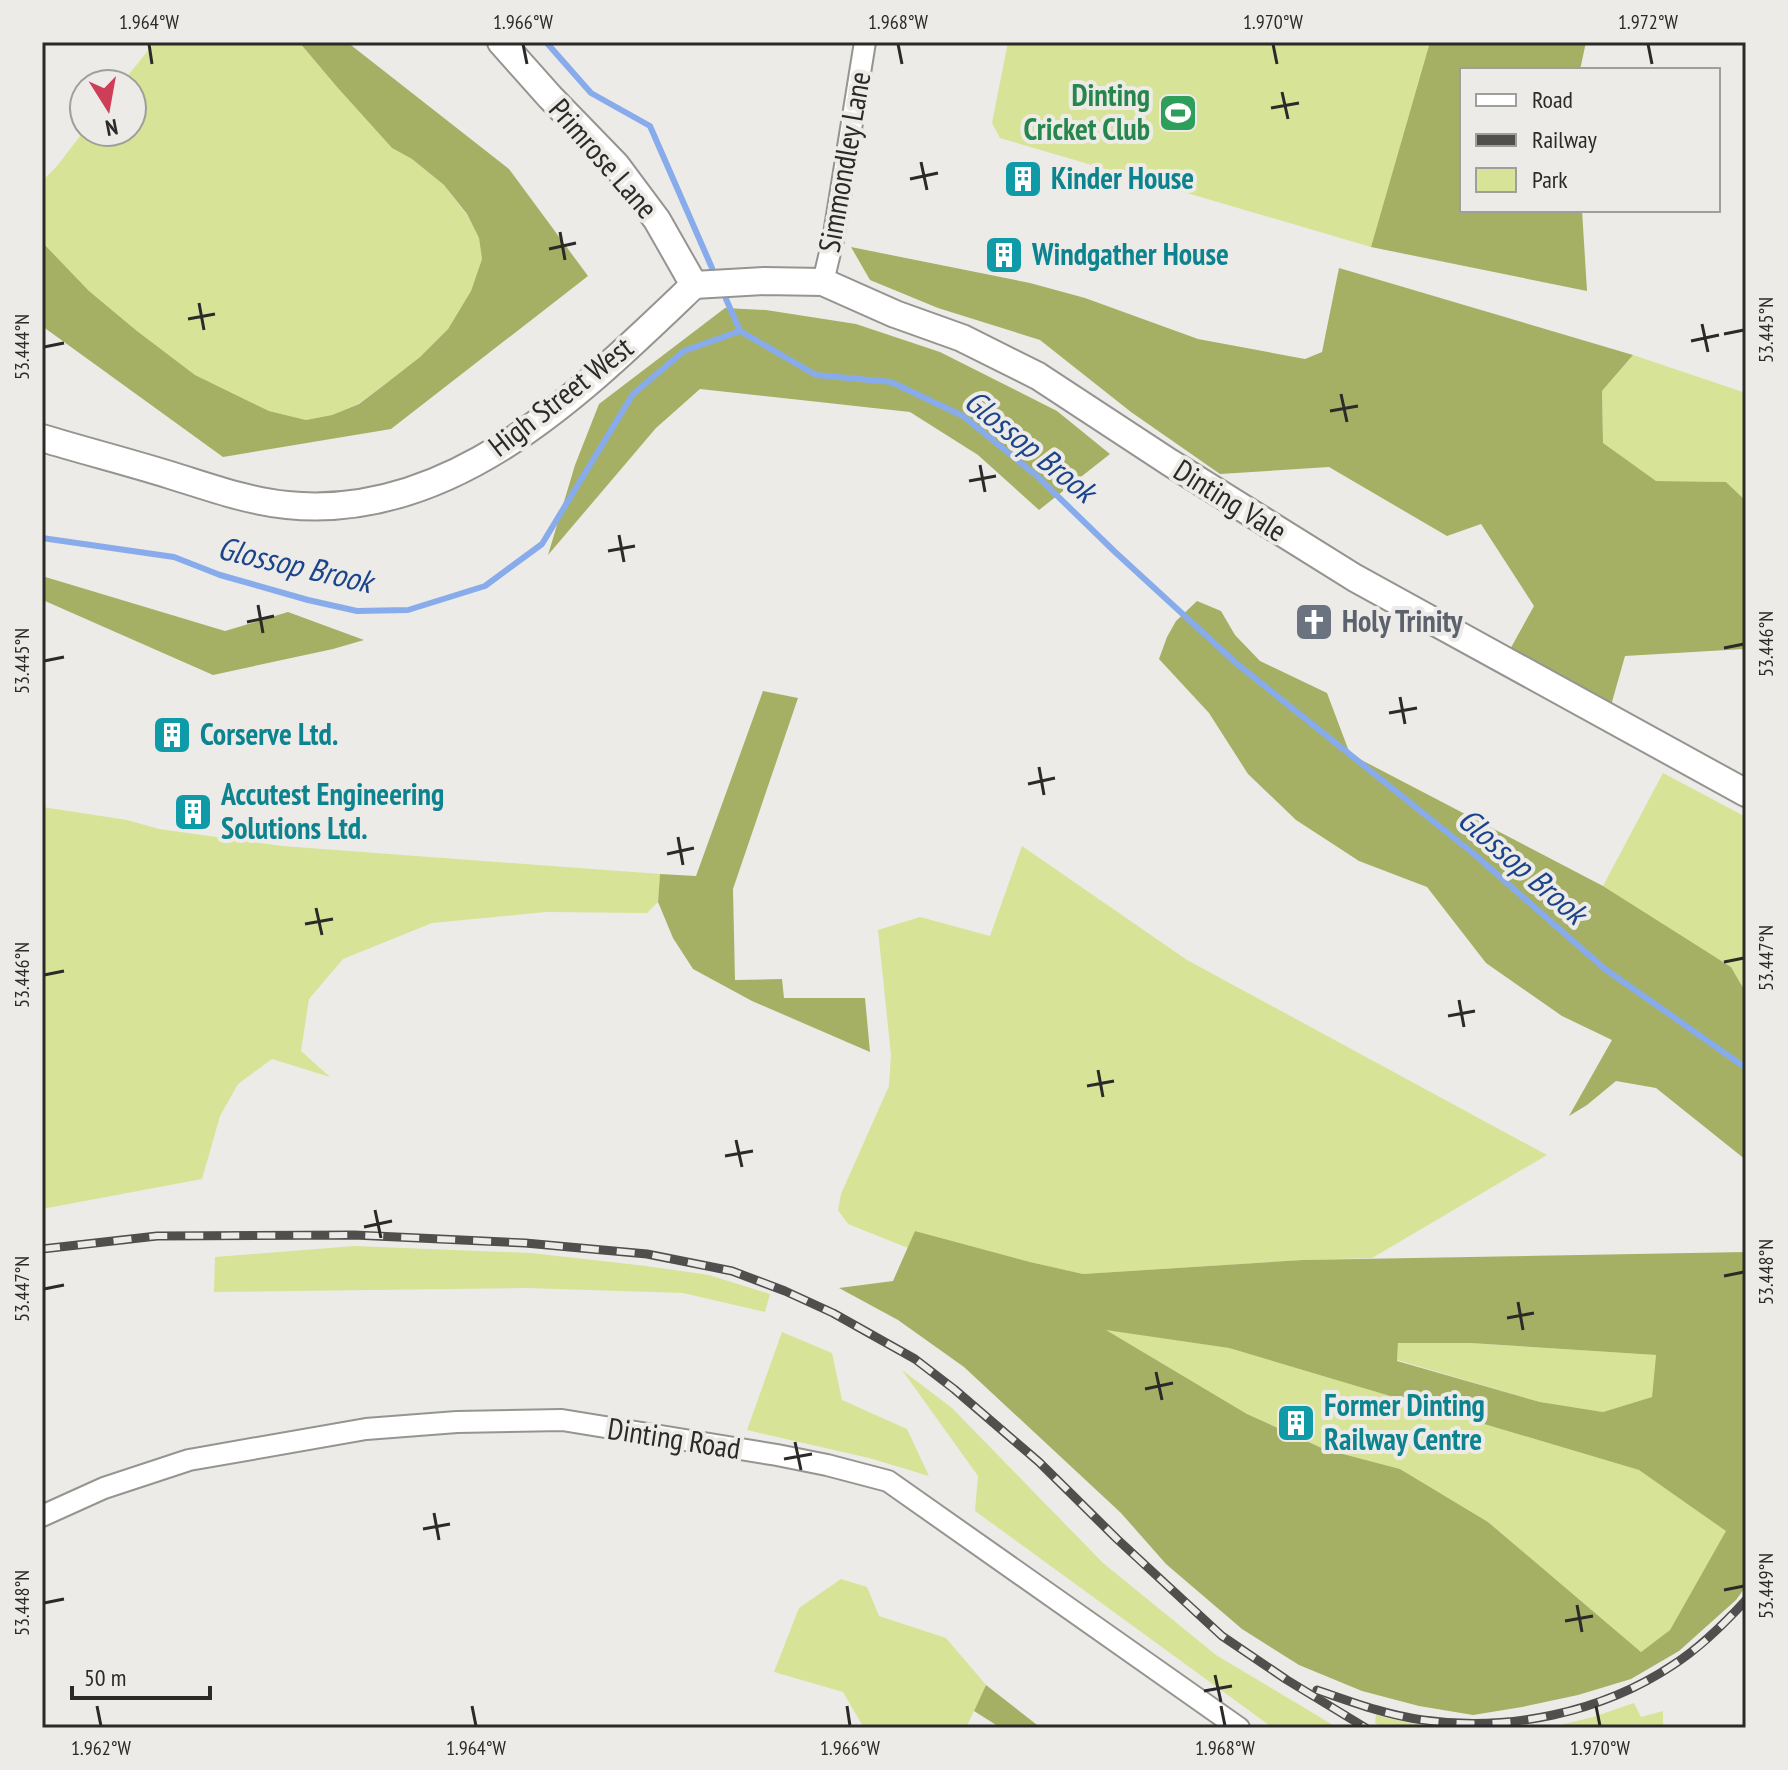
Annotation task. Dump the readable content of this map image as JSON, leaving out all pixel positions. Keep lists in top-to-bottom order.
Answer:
{
  "streets": {
    "main road": ["Primrose Lane", "High Street West", "Dinting Vale"],
    "street": ["Simmondley Lane", "Dinting Road"]
  },
  "crossings": [
    ["Primrose Lane", "High Street West"],
    ["Primrose Lane", "Dinting Vale"],
    ["Simmondley Lane", "Dinting Vale"],
    ["High Street West", "Dinting Vale"]
  ],
  "water": ["Glossop Brook"],
  "places": {
    "sports": ["Dinting Cricket Club"],
    "building": [
      "Kinder House",
      "Windgather House",
      "Corserve Ltd.",
      "Accutest Engineering Solutions Ltd.",
      "Former Dinting Railway Centre"
    ],
    "church": ["Holy Trinity"]
  },
  "legend": ["Road", "Railway", "Park"],
  "scale_bar": "50 m",
  "north": "bottom",
  "coordinates": [
    "1.964°W",
    "1.966°W",
    "1.968°W",
    "1.970°W",
    "1.972°W",
    "53.445°N",
    "53.444°N",
    "53.446°N",
    "53.447°N",
    "53.448°N",
    "53.449°N",
    "1.962°W"
  ]
}
